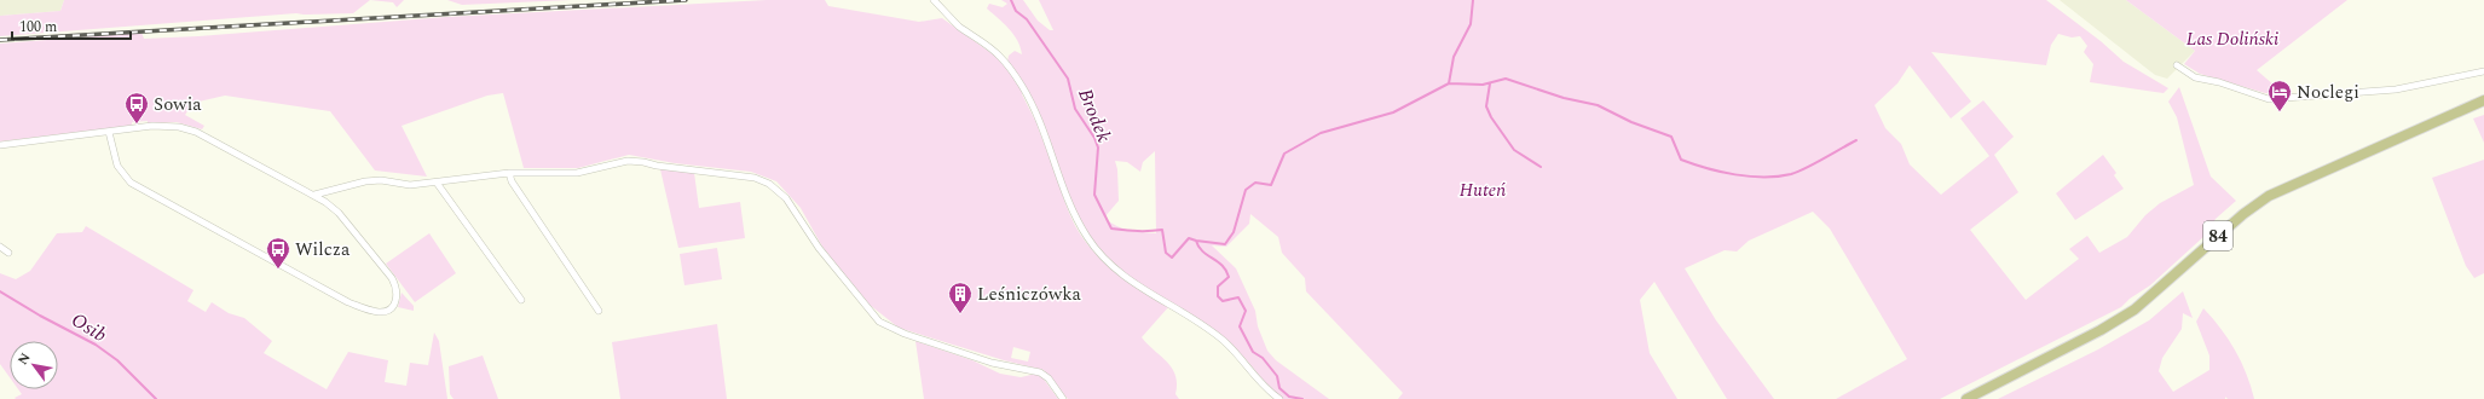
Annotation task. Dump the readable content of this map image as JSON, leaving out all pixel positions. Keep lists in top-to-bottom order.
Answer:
{
  "streets": {
    "main road": ["84"]
  },
  "water": ["Brodek", "Osib"],
  "parks": ["Las Doliński", "Huteń"],
  "places": {
    "hotel": ["Noclegi"],
    "bus stop": ["Sowia", "Wilcza"],
    "building": ["Leśniczówka"]
  },
  "scale_bar": "100 m",
  "north": "top left"
}
